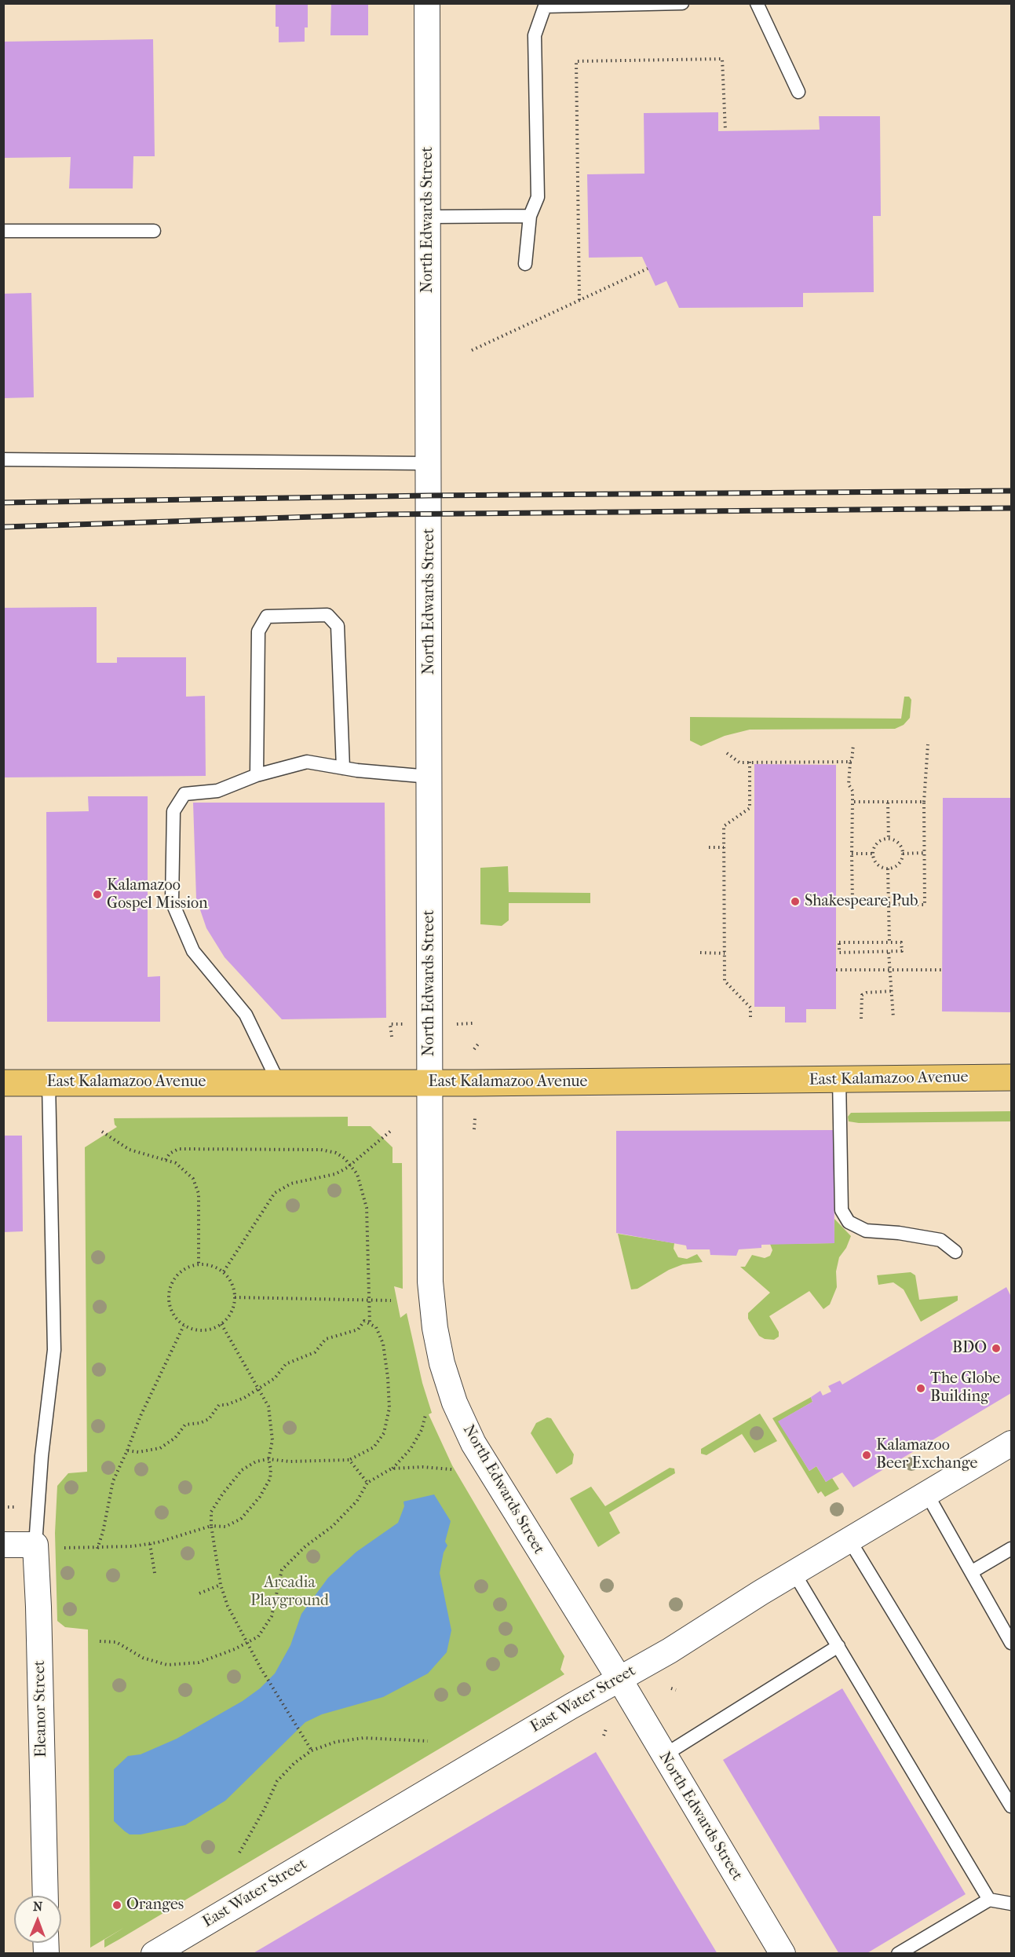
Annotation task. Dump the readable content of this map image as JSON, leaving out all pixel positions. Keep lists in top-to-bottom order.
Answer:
{
  "streets": {
    "main road": ["East Kalamazoo Avenue"],
    "street": ["North Edwards Street", "East Water Street", "Eleanor Street"]
  },
  "crossings": [
    ["North Edwards Street", "East Kalamazoo Avenue"],
    ["North Edwards Street", "East Water Street"]
  ],
  "parks": ["Arcadia Playground"],
  "places": [
    "Kalamazoo Gospel Mission",
    "Shakespeare Pub",
    "BDO",
    "The Globe Building",
    "Kalamazoo Beer Exchange",
    "Oranges"
  ],
  "north": "top"
}
